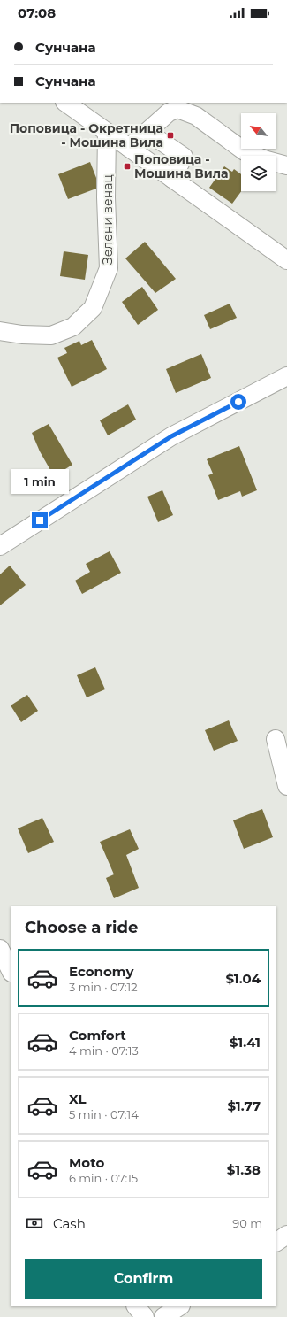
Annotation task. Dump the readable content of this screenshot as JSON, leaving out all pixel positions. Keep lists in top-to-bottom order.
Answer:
{
  "streets": {
    "street": ["Зелени венац"]
  },
  "places": {
    "transit": ["Поповица - Окретница - Мошина Вила", "Поповица - Мошина Вила"]
  },
  "north": "top left",
  "page": {
    "status": "07:08",
    "banner": ["Сунчана", "Сунчана"],
    "bubble": "1 min",
    "heading": "Choose a ride",
    "list": [
      {
        "name": "Economy",
        "note": "3 min · 07:12",
        "value": "$1.04"
      },
      {
        "name": "Comfort",
        "note": "4 min · 07:13",
        "value": "$1.41"
      },
      {
        "name": "XL",
        "note": "5 min · 07:14",
        "value": "$1.77"
      },
      {
        "name": "Moto",
        "note": "6 min · 07:15",
        "value": "$1.38"
      }
    ],
    "pay": ["Cash", "90 m"],
    "buttons": "Confirm"
  }
}
